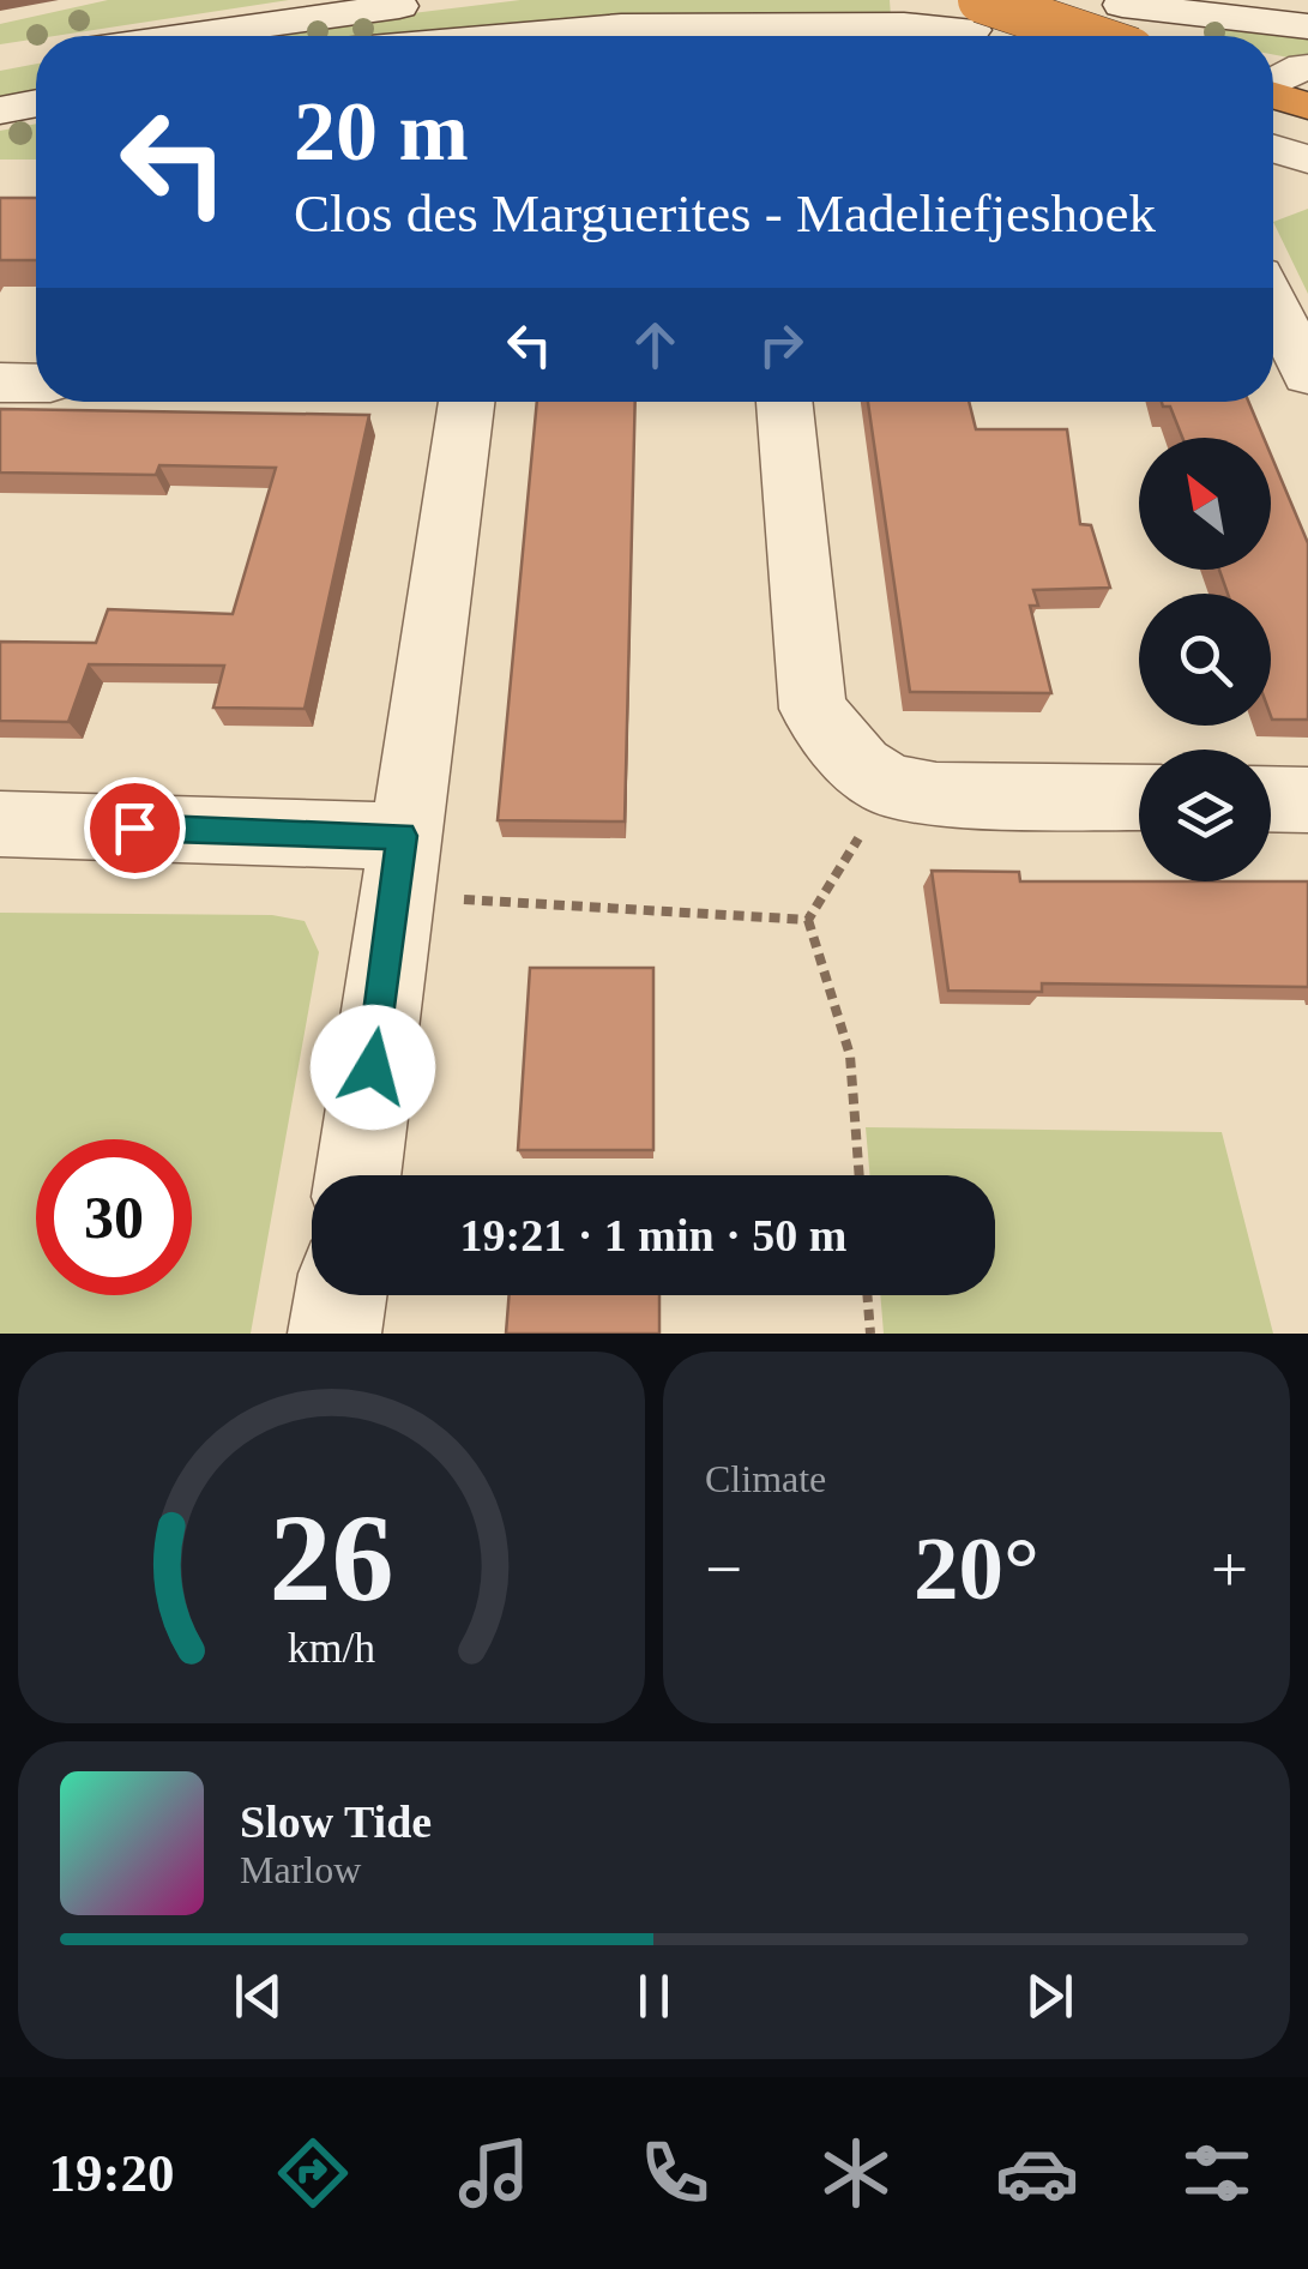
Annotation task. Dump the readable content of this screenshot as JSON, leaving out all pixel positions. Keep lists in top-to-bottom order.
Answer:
{
  "north": "top left",
  "page": {
    "turn": ["20 m", "Clos des Marguerites - Madeliefjeshoek"],
    "limit": "30",
    "trip": "19:21 · 1 min · 50 m",
    "tile": "Climate",
    "heat": ["−", "20°", "+"],
    "song": ["Slow Tide", "Marlow"],
    "tabs": "19:20",
    "gauge": ["26", "km/h"]
  }
}
